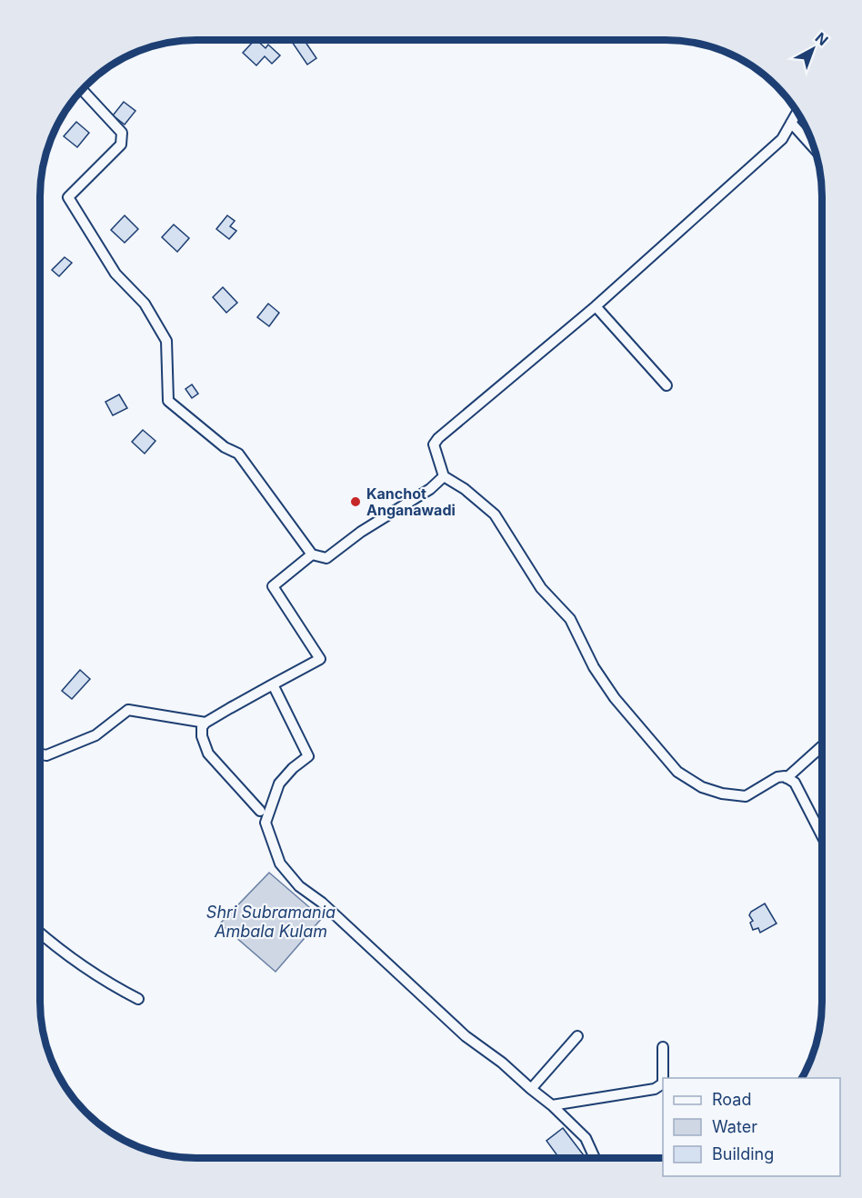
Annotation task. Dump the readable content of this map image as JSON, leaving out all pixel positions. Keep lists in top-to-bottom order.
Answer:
{
  "water": ["Shri Subramania Ambala Kulam"],
  "places": ["Kanchot Anganawadi"],
  "legend": ["Road", "Water", "Building"],
  "north": "top right"
}
